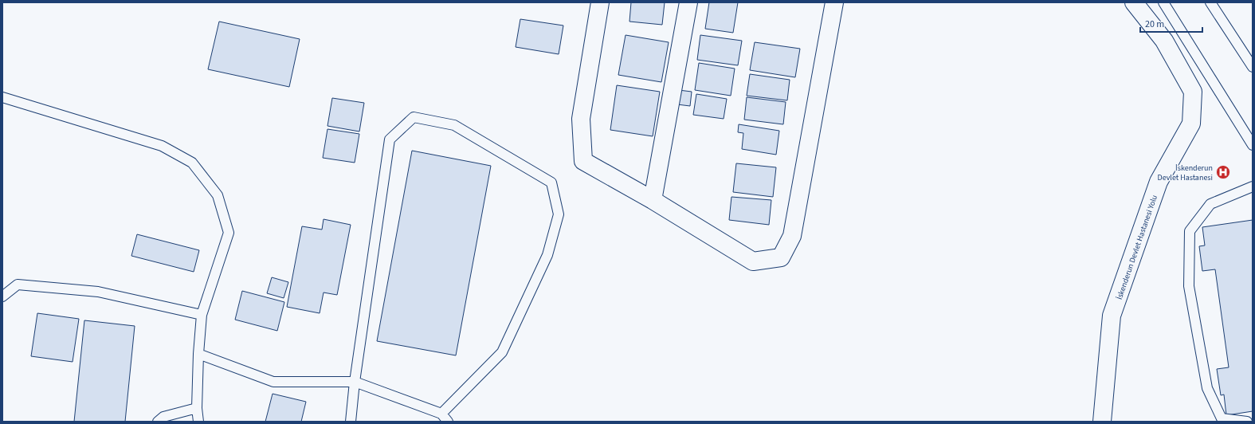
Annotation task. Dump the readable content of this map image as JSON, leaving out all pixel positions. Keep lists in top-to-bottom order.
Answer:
{
  "streets": {
    "street": ["İskenderun Devlet Hastanesi Yolu"]
  },
  "places": {
    "hospital": ["İskenderun Devlet Hastanesi"]
  },
  "scale_bar": "20 m"
}
